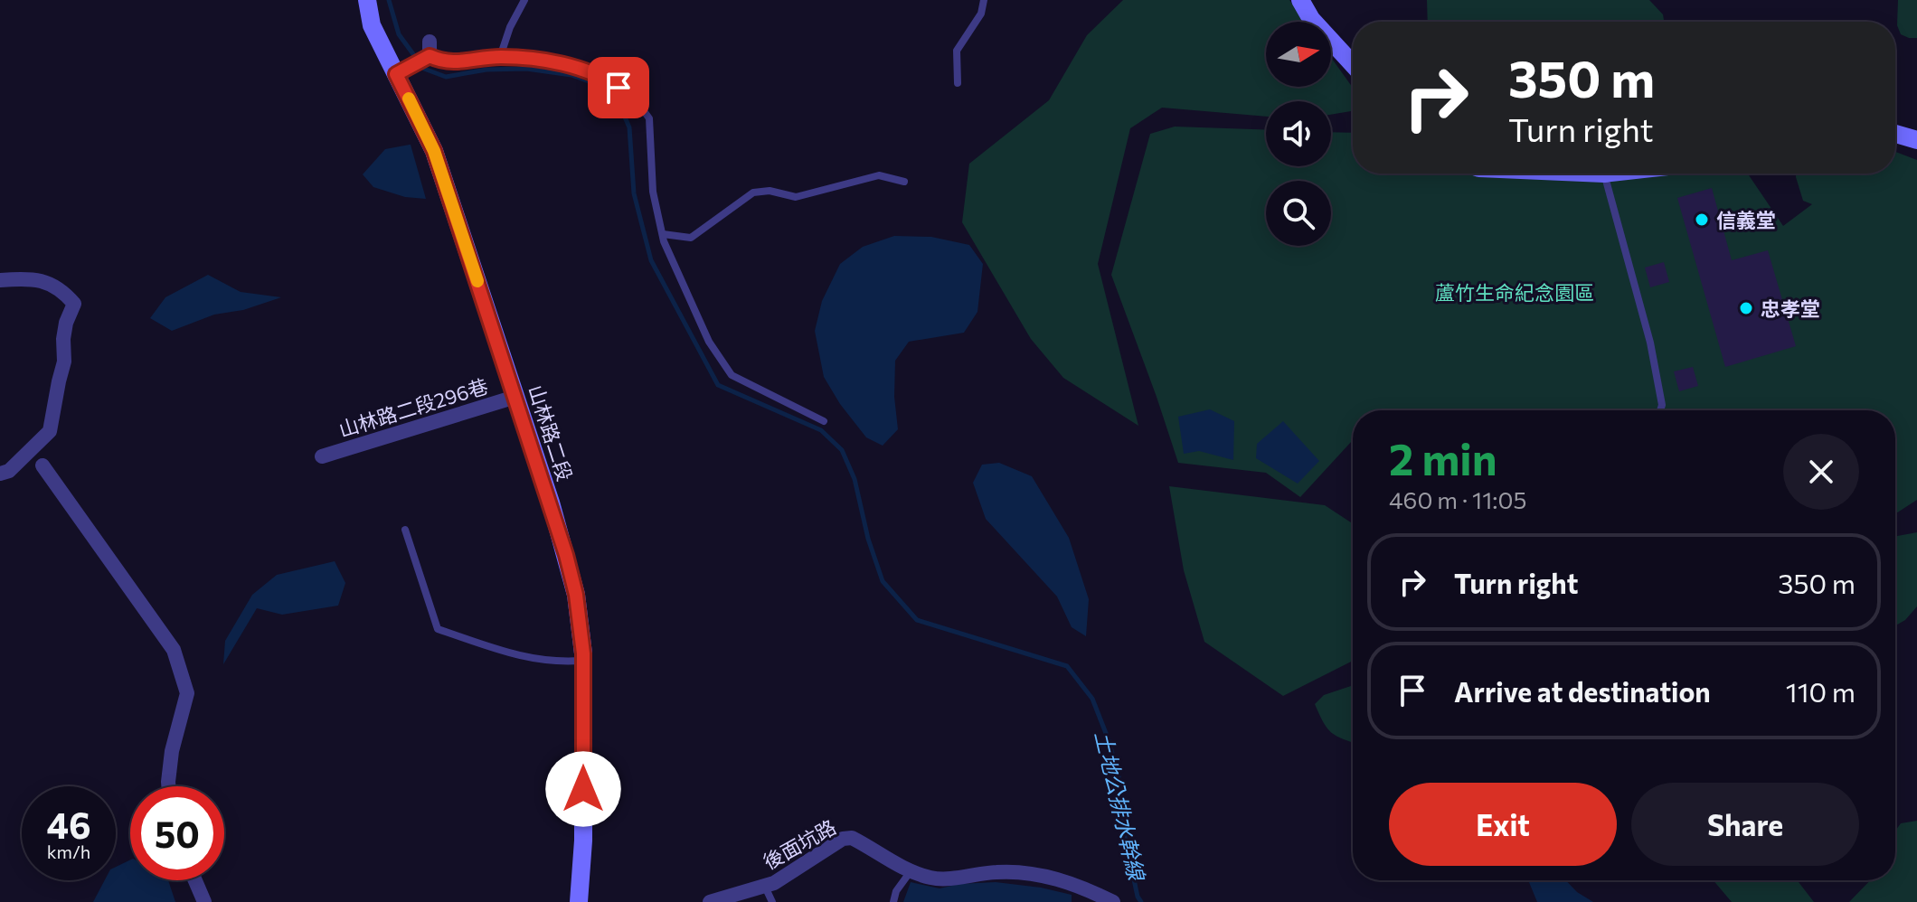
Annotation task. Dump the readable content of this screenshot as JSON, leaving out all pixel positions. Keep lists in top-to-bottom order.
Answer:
{
  "streets": {
    "main road": ["山林路二段"],
    "street": ["山林路二段296巷", "後面坑路"]
  },
  "crossings": [
    ["山林路二段296巷", "山林路二段"]
  ],
  "water": ["土地公排水幹線"],
  "parks": ["蘆竹生命紀念園區"],
  "places": ["信義堂", "忠孝堂"],
  "north": "right",
  "page": {
    "turn": ["350 m", "Turn right"],
    "heading": ["2 min", "460 m · 11:05"],
    "list": [
      {
        "name": "Turn right",
        "value": "350 m"
      },
      {
        "name": "Arrive at destination",
        "value": "110 m"
      }
    ],
    "buttons": ["Exit", "Share"],
    "speed": "46 km/h",
    "limit": "50"
  }
}
